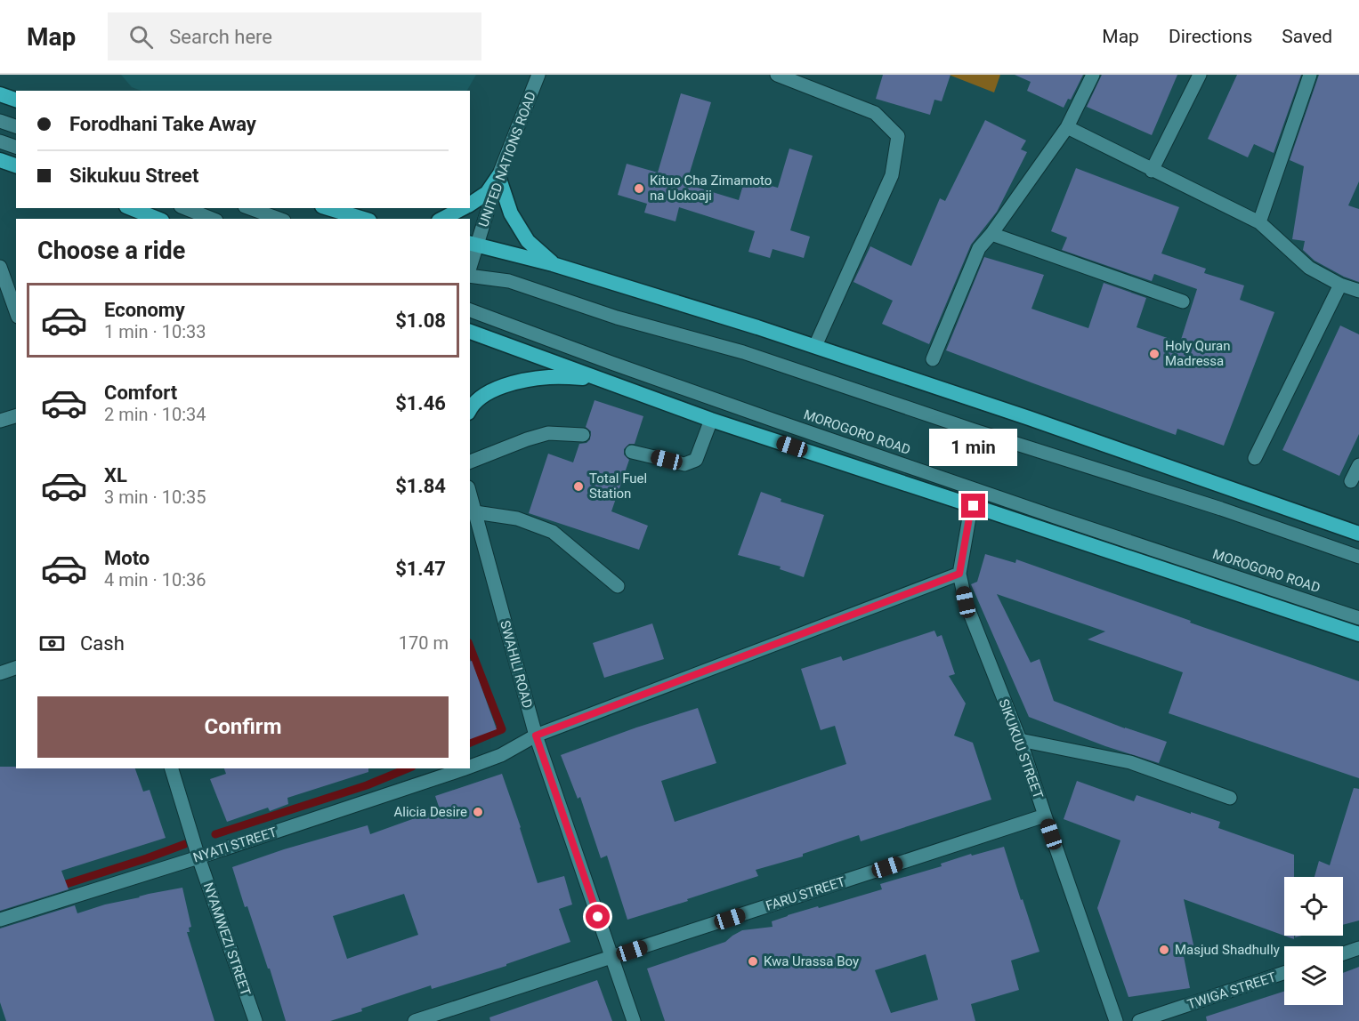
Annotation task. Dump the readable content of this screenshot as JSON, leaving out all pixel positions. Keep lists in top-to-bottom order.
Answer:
{
  "streets": {
    "street": [
      "UNITED NATIONS ROAD",
      "MOROGORO ROAD",
      "SWAHILI ROAD",
      "SIKUKUU STREET",
      "NYATI STREET",
      "FARU STREET",
      "NYAMWEZI STREET",
      "TWIGA STREET"
    ]
  },
  "crossings": [
    ["SWAHILI ROAD", "NYATI STREET"],
    ["SWAHILI ROAD", "FARU STREET"],
    ["SIKUKUU STREET", "NYATI STREET"],
    ["SIKUKUU STREET", "FARU STREET"],
    ["NYATI STREET", "NYAMWEZI STREET"]
  ],
  "places": [
    "Kituo Cha Zimamoto na Uokoaji",
    "Holy Quran Madressa",
    "Total Fuel Station",
    "Alicia Desire",
    "Masjud Shadhully",
    "Kwa Urassa Boy"
  ],
  "page": {
    "header": "Map",
    "search": "Search here",
    "nav": ["Map", "Directions", "Saved"],
    "banner": ["Forodhani Take Away", "Sikukuu Street"],
    "heading": "Choose a ride",
    "list": [
      {
        "name": "Economy",
        "note": "1 min · 10:33",
        "value": "$1.08"
      },
      {
        "name": "Comfort",
        "note": "2 min · 10:34",
        "value": "$1.46"
      },
      {
        "name": "XL",
        "note": "3 min · 10:35",
        "value": "$1.84"
      },
      {
        "name": "Moto",
        "note": "4 min · 10:36",
        "value": "$1.47"
      }
    ],
    "bubble": "1 min",
    "pay": ["Cash", "170 m"],
    "buttons": "Confirm"
  }
}
